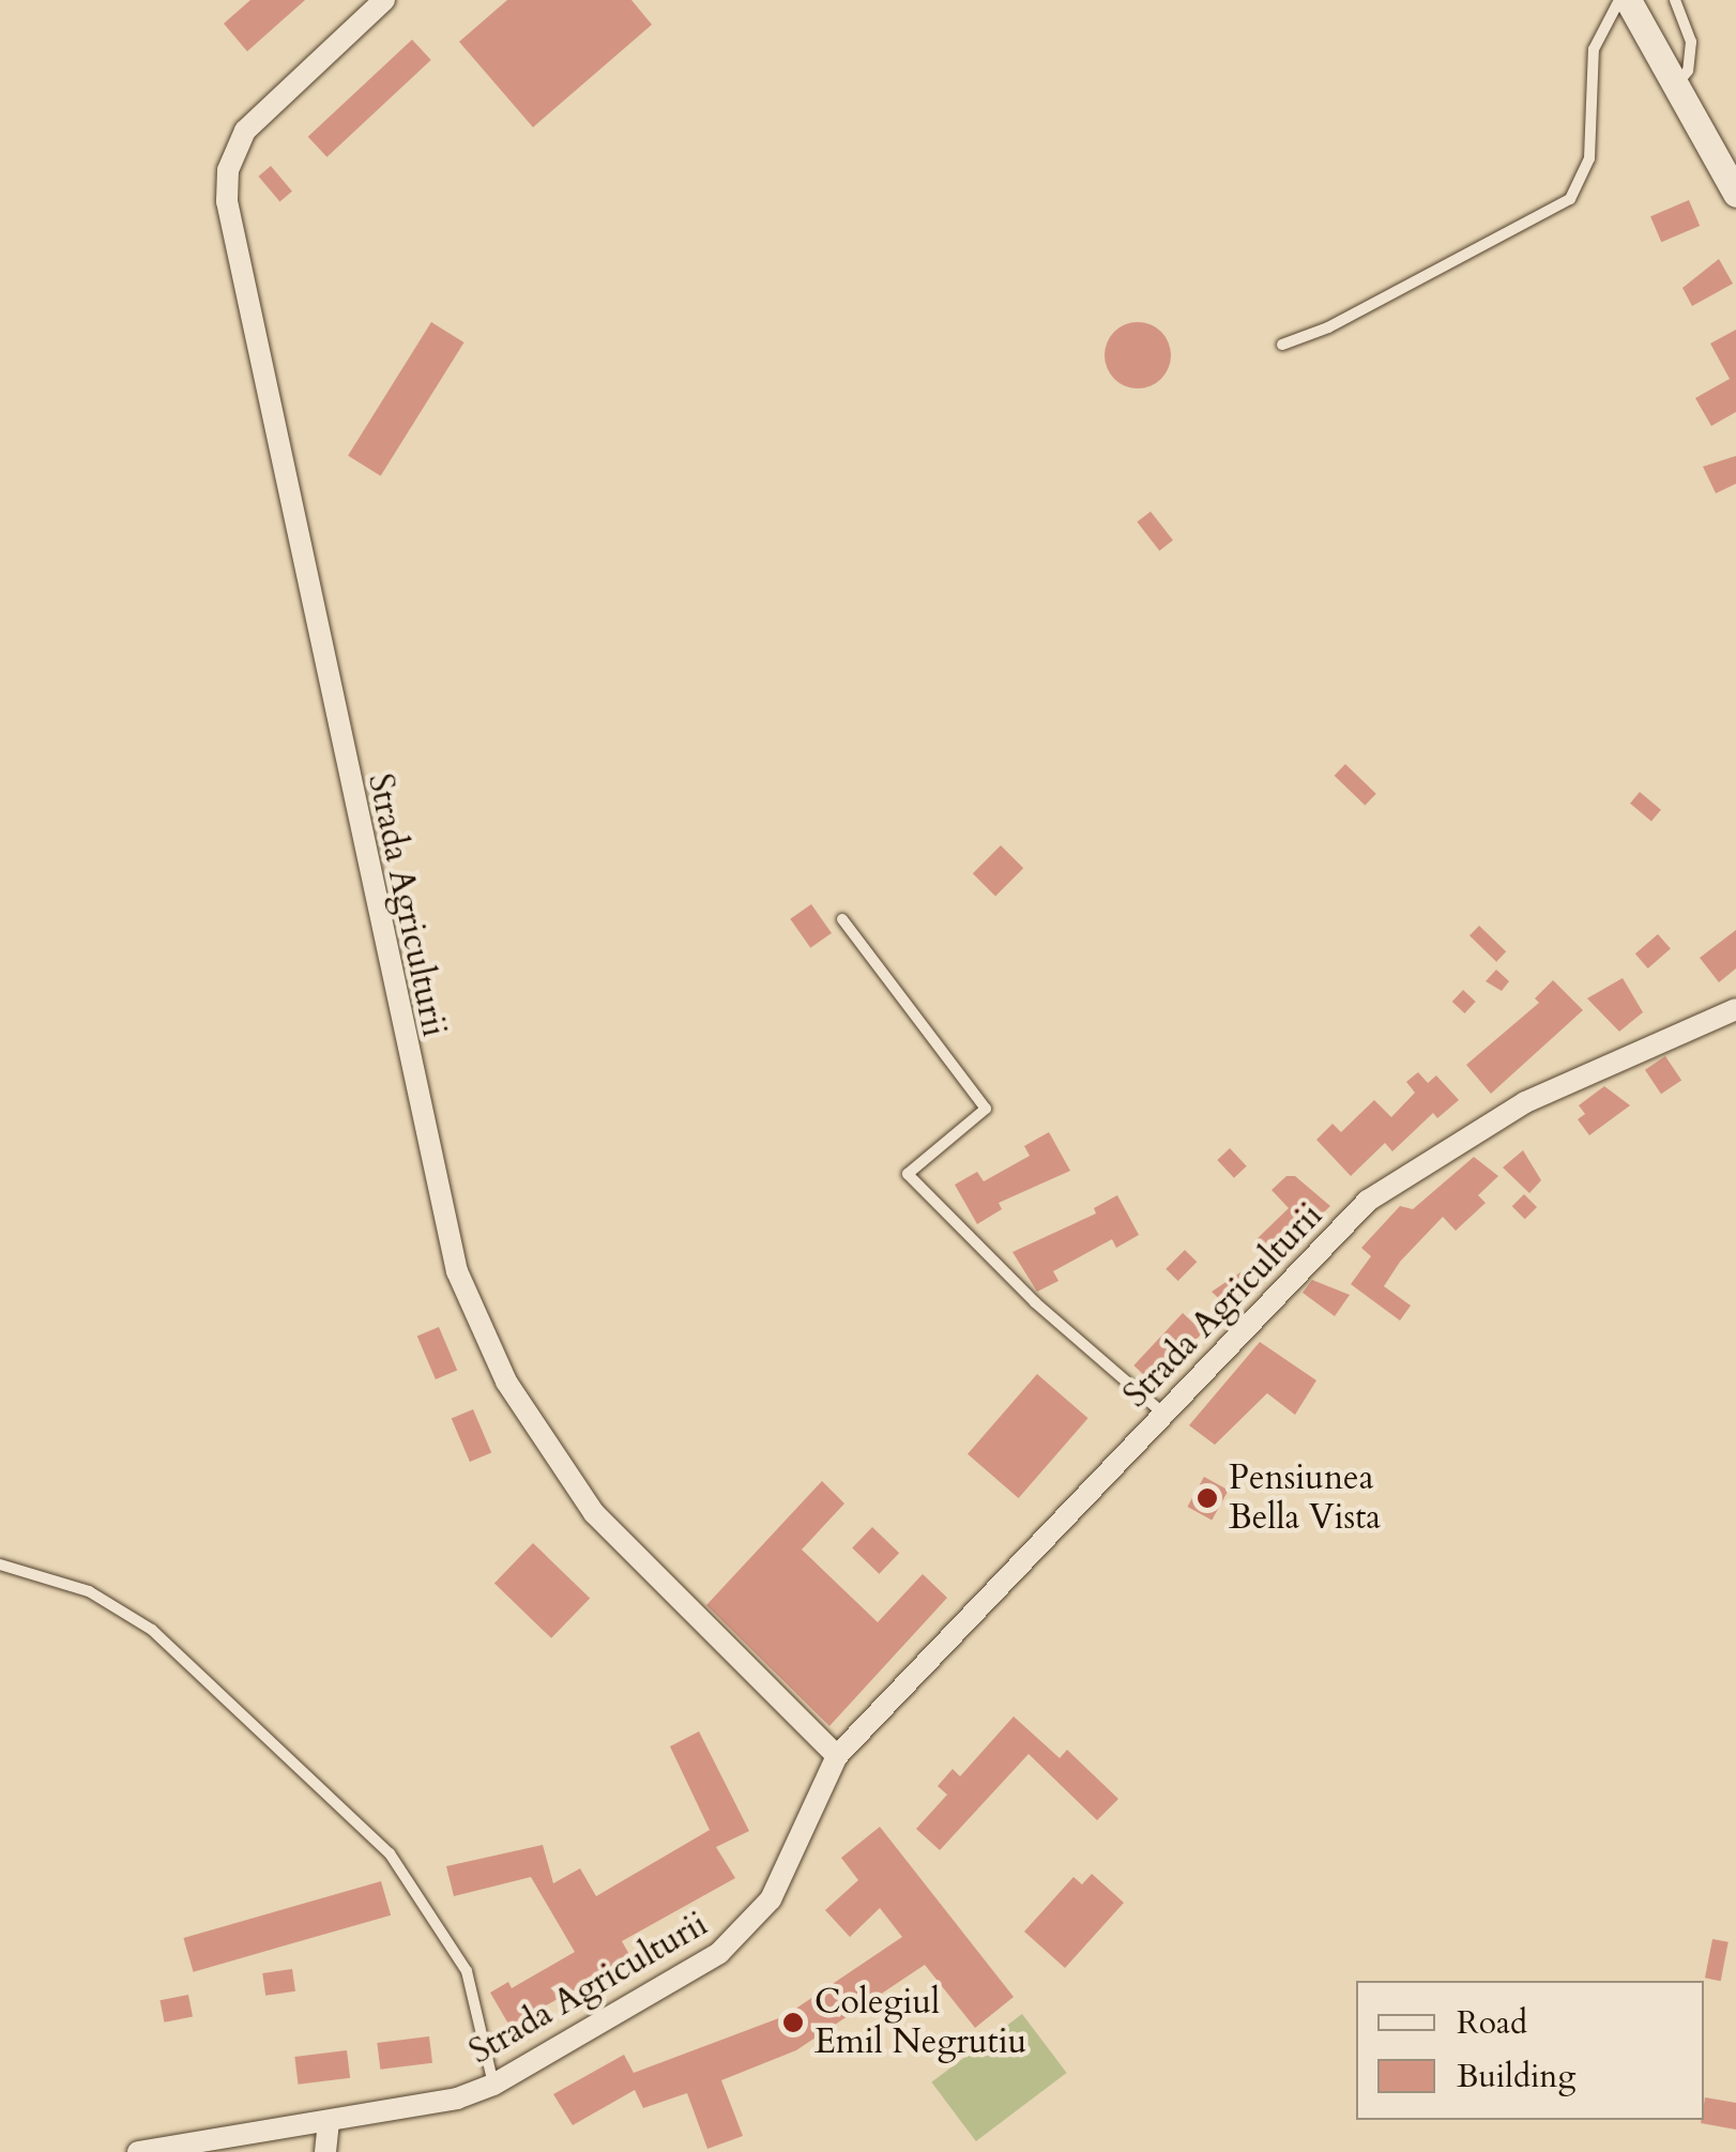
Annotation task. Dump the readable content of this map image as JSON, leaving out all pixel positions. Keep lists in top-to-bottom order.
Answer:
{
  "streets": {
    "street": ["Strada Agriculturii"]
  },
  "places": ["Pensiunea Bella Vista", "Colegiul Emil Negrutiu"],
  "legend": ["Road", "Building"]
}
